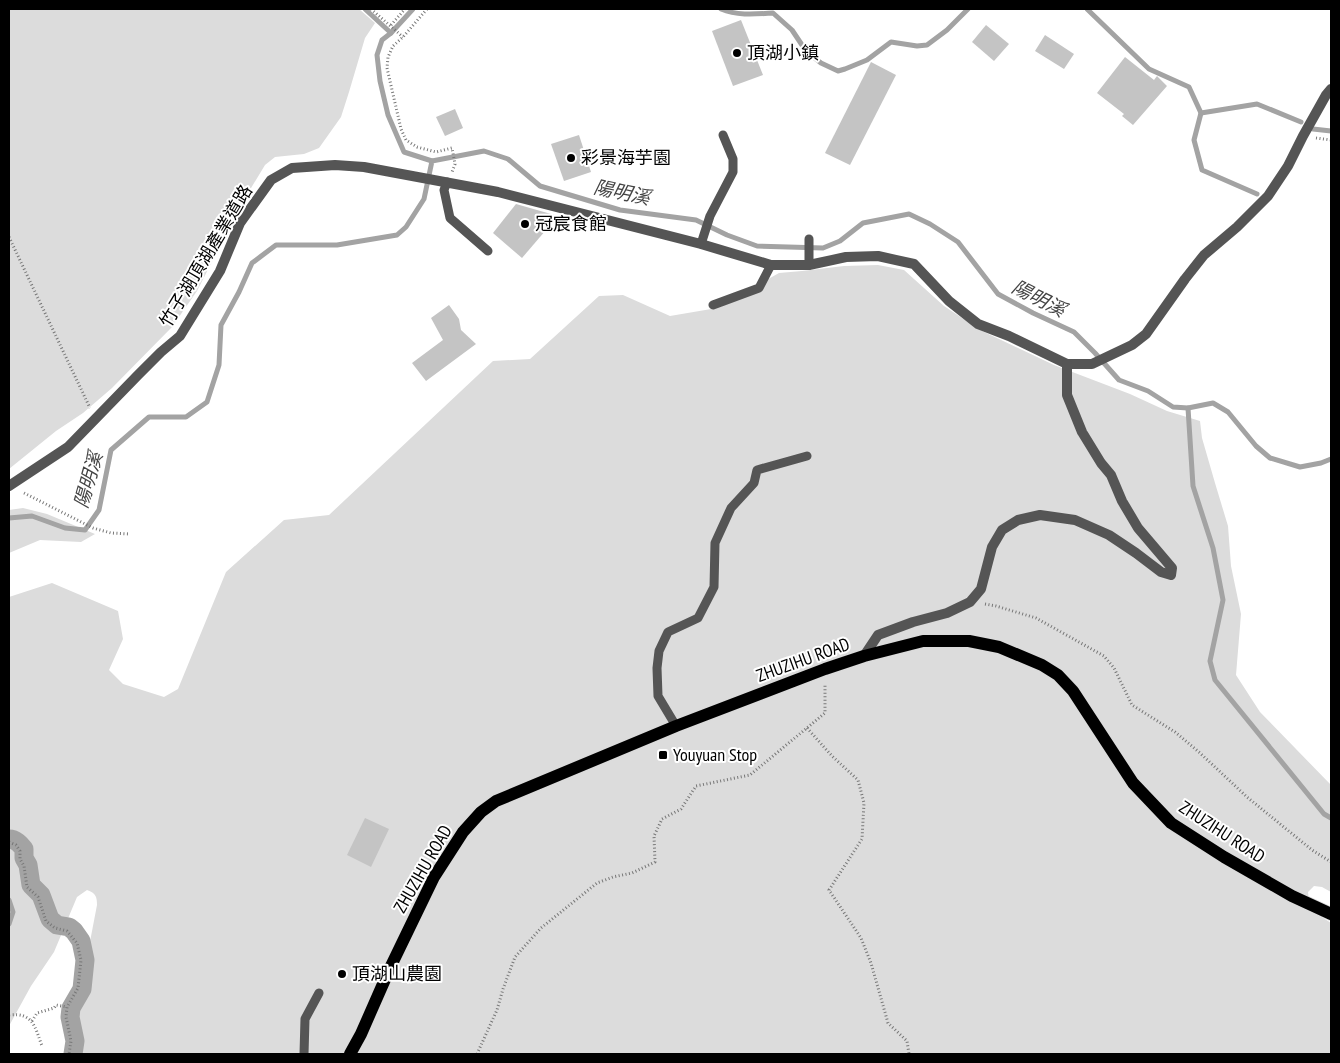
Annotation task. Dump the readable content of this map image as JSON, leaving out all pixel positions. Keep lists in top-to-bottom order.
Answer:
{
  "streets": {
    "main road": ["ZHUZIHU ROAD"],
    "street": ["竹子湖頂湖產業道路"]
  },
  "water": ["陽明溪"],
  "places": {
    "other": [
      "頂湖小鎮",
      "彩景海芋園",
      "冠宸食館",
      "頂湖山農園"
    ],
    "transit": ["Youyuan Stop"]
  }
}
